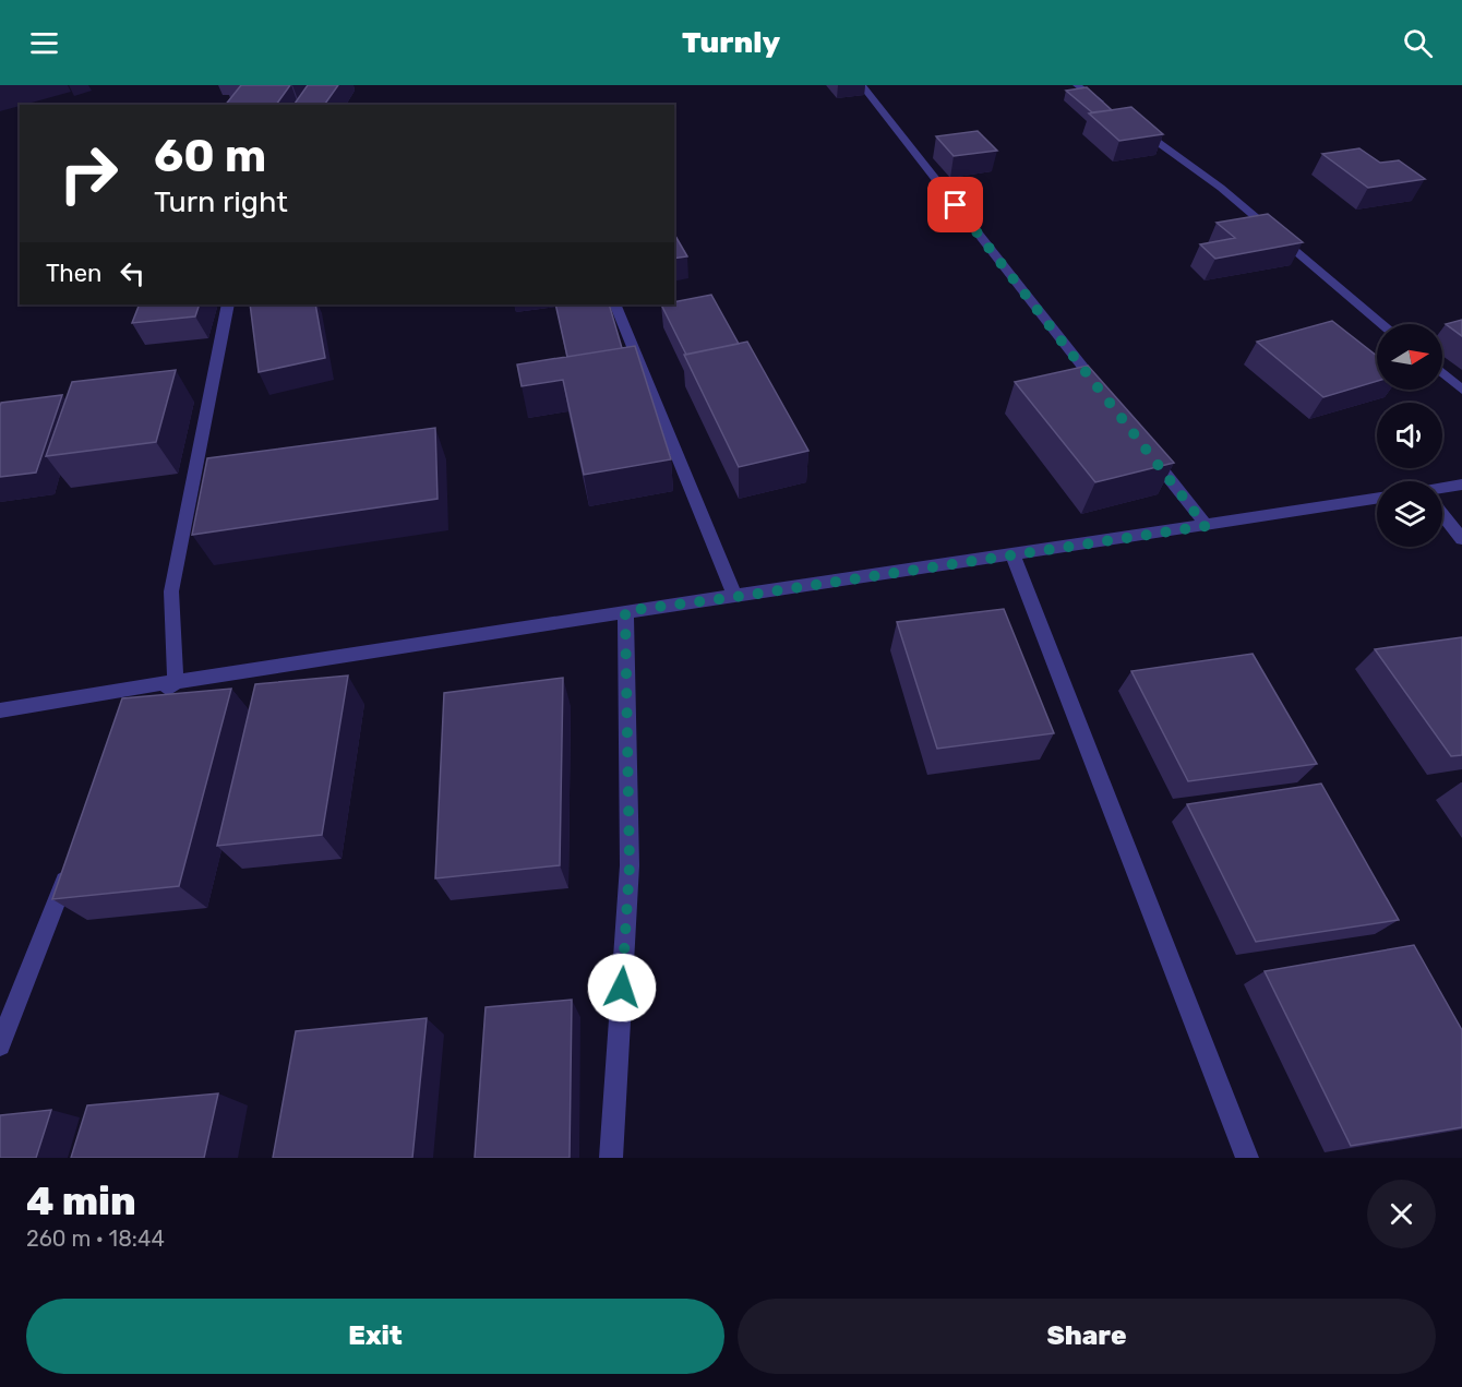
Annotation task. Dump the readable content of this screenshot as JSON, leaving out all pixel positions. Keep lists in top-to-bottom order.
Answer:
{
  "north": "right",
  "page": {
    "header": "Turnly",
    "turn": ["60 m", "Turn right"],
    "then": "Then",
    "heading": ["4 min", "260 m · 18:44"],
    "buttons": ["Exit", "Share"]
  }
}
